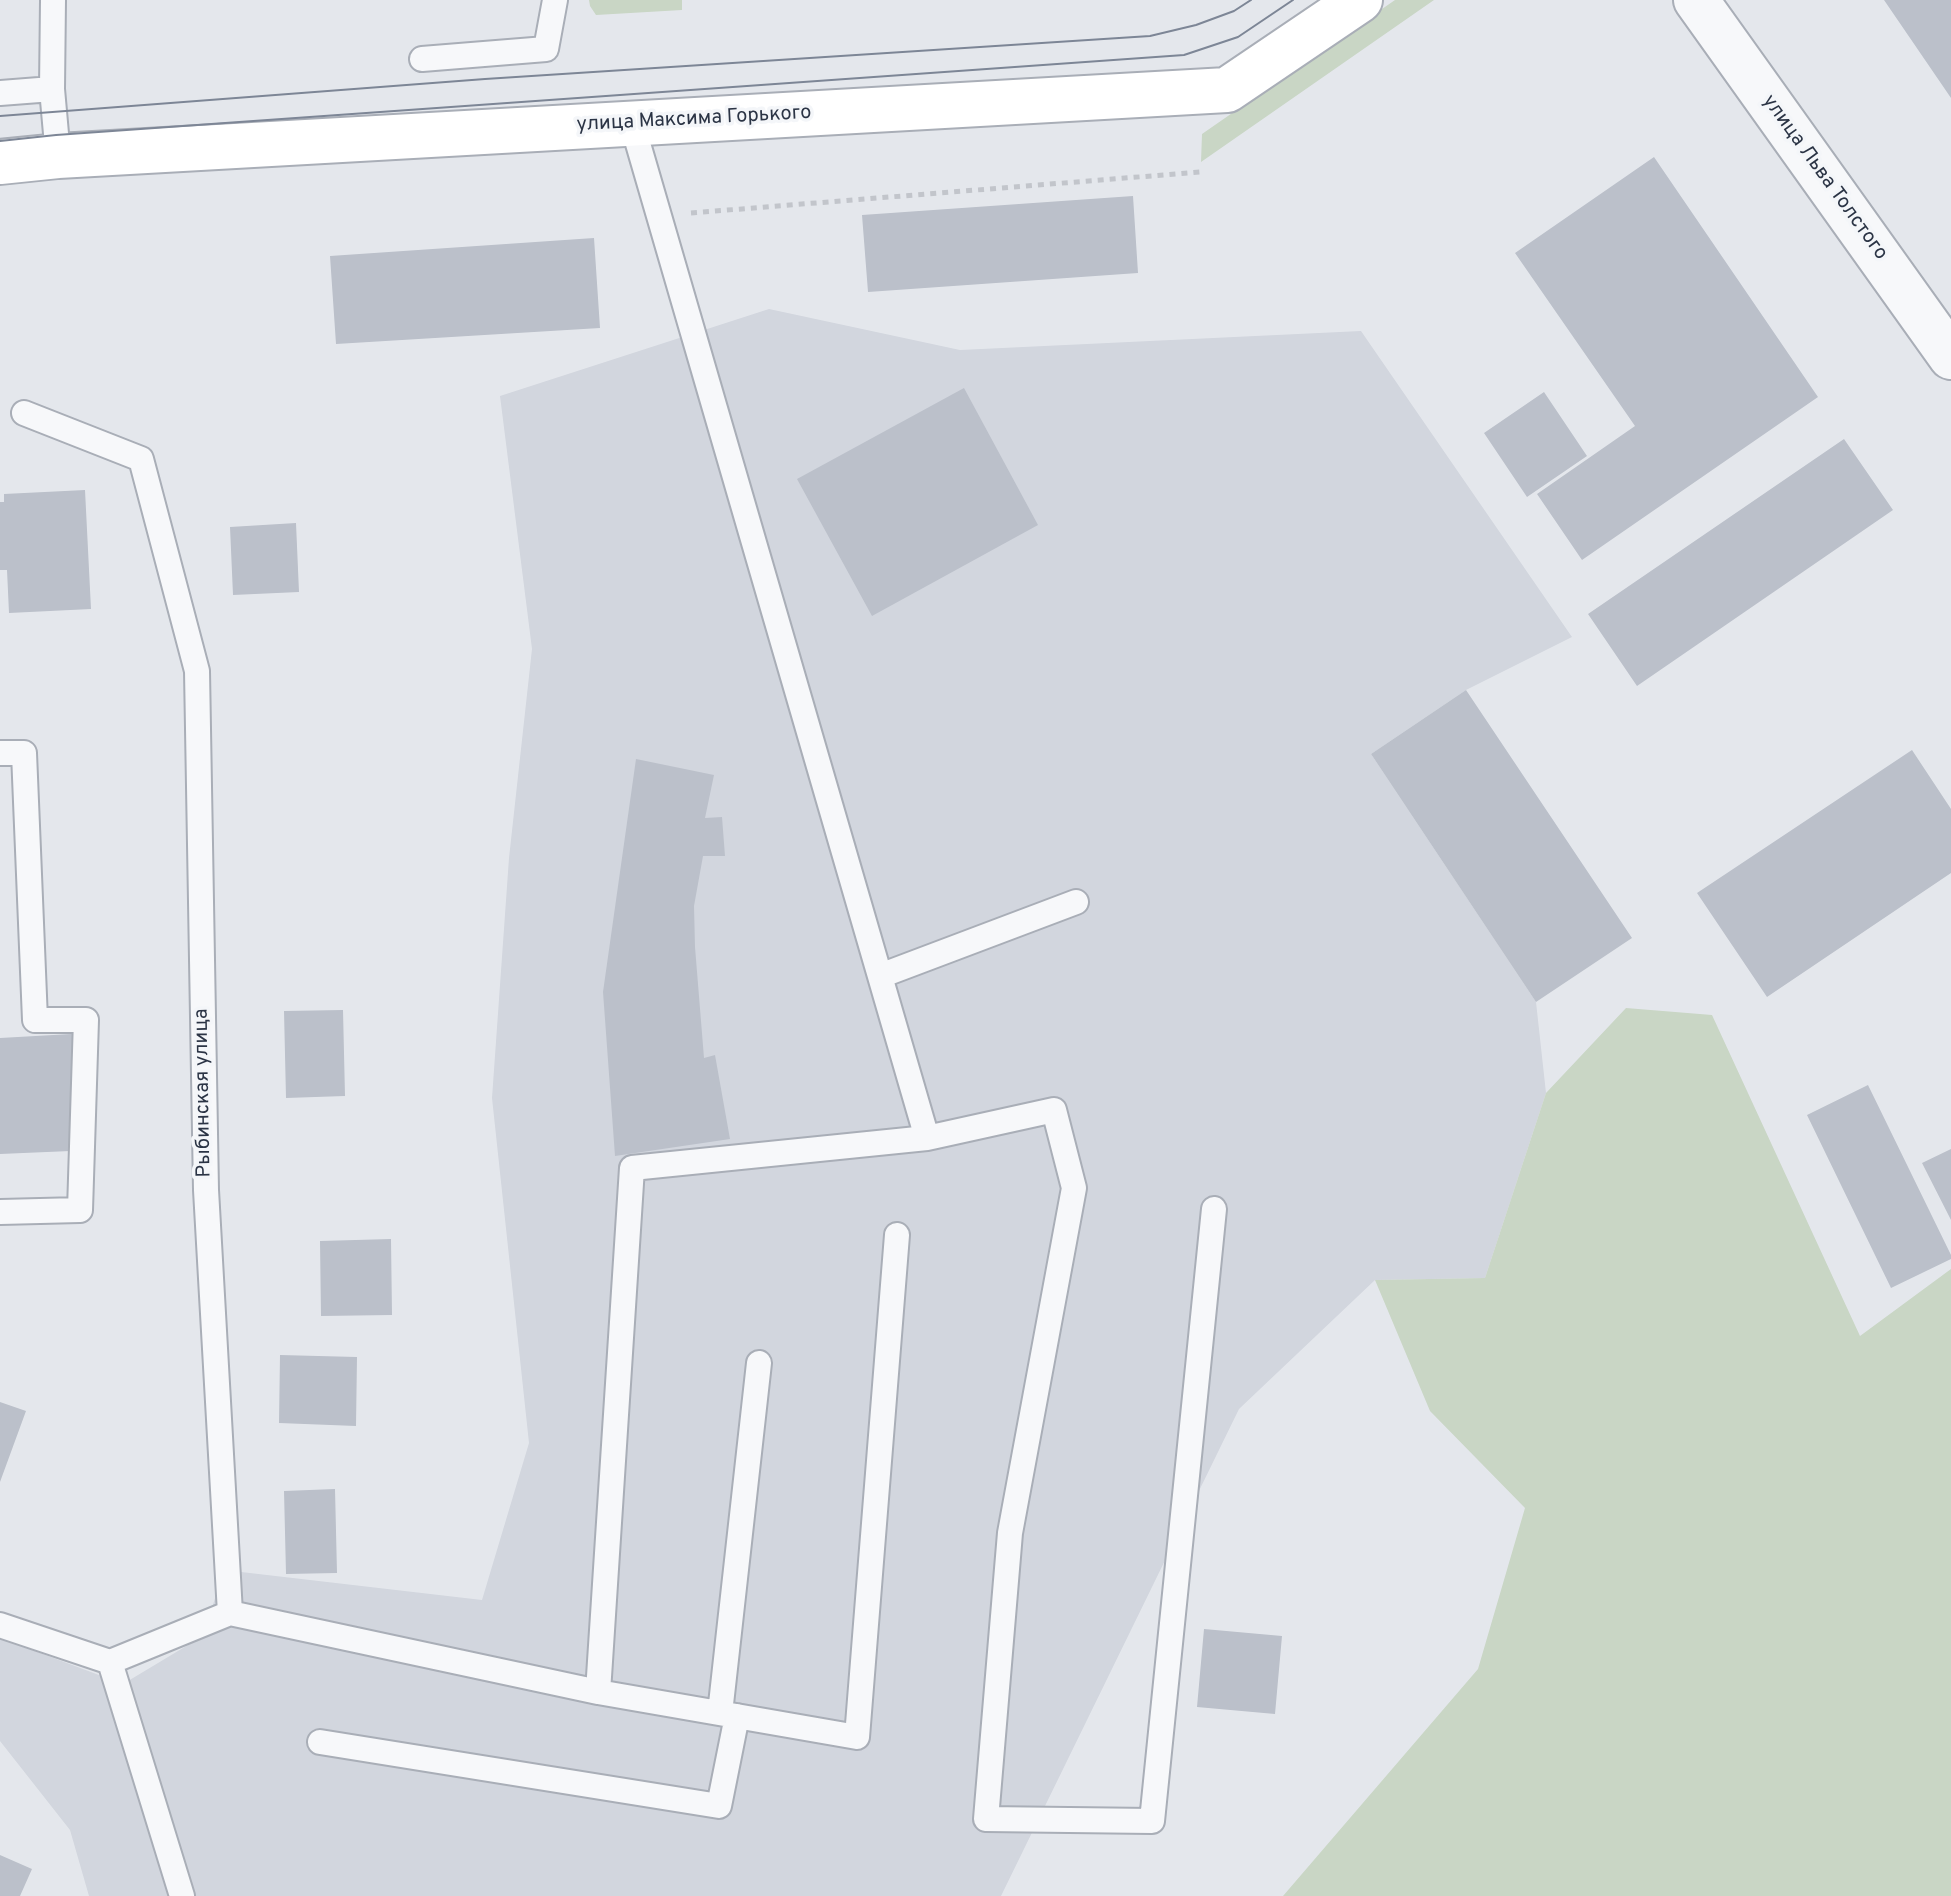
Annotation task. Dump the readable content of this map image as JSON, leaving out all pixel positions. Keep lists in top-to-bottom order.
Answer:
{
  "streets": {
    "street": ["улица Максима Горького", "улица Льва Толстого"],
    "lane": ["Рыбинская улица"]
  }
}
